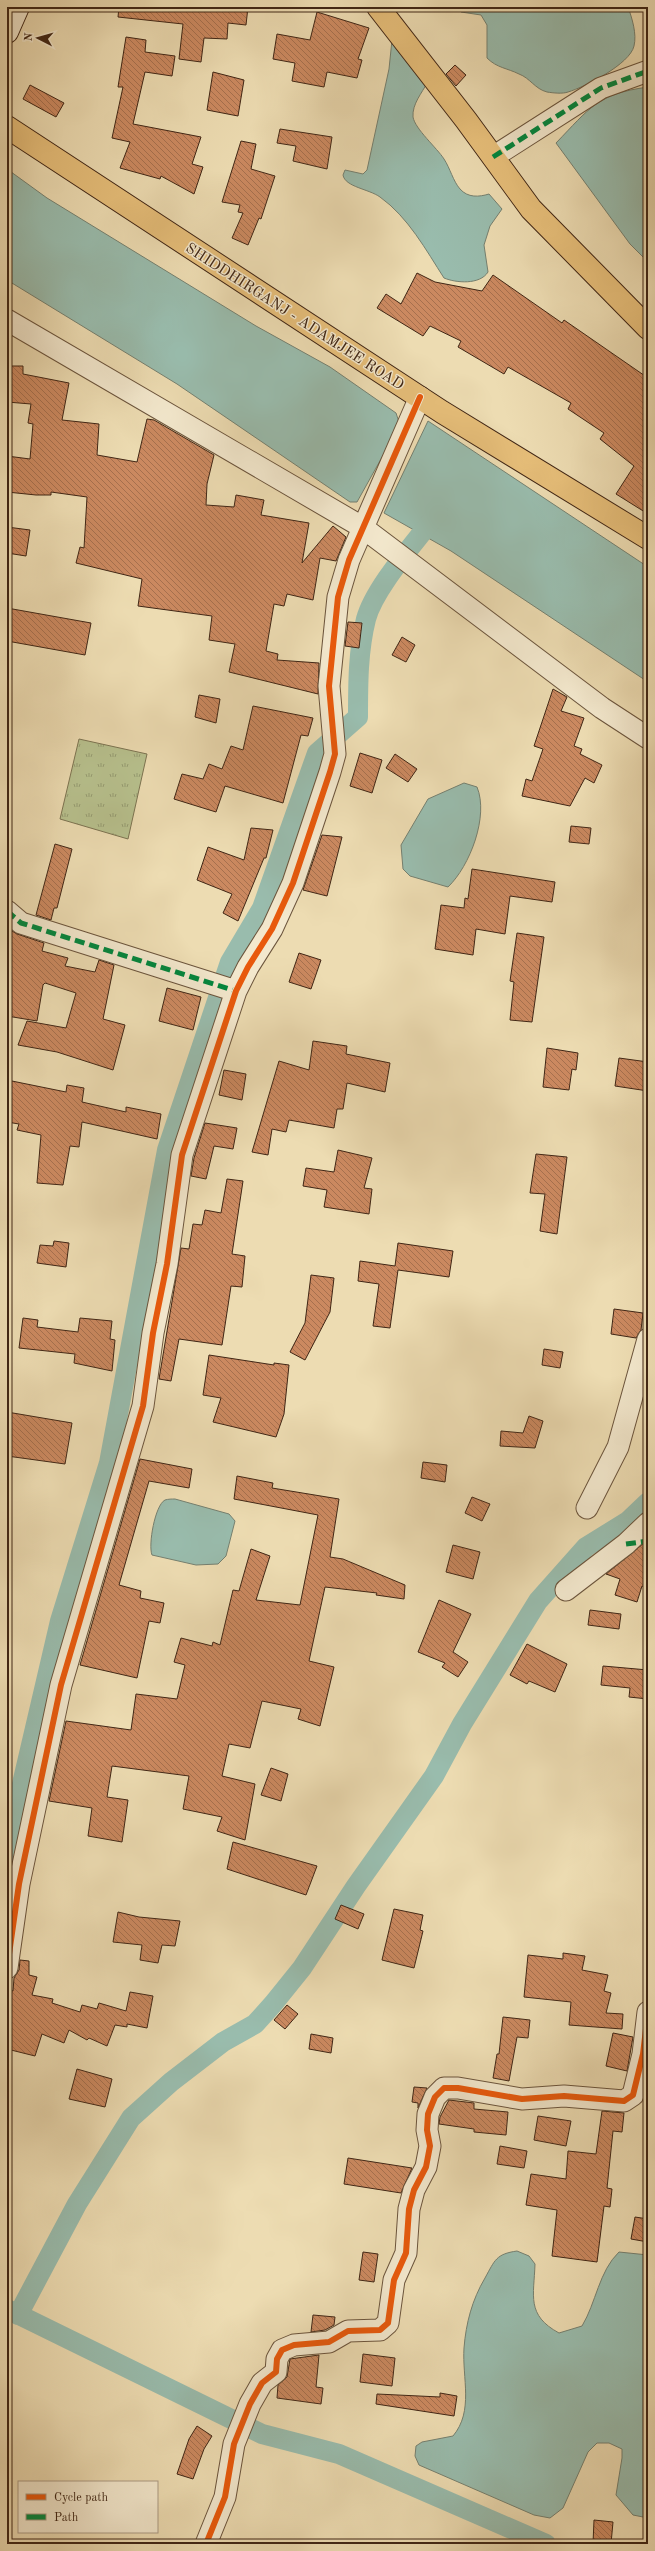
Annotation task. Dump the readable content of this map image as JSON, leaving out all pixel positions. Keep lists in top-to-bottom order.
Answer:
{
  "streets": {
    "main road": ["SHIDDHIRGANJ - ADAMJEE ROAD"]
  },
  "legend": ["Cycle path", "Path"],
  "north": "left"
}
